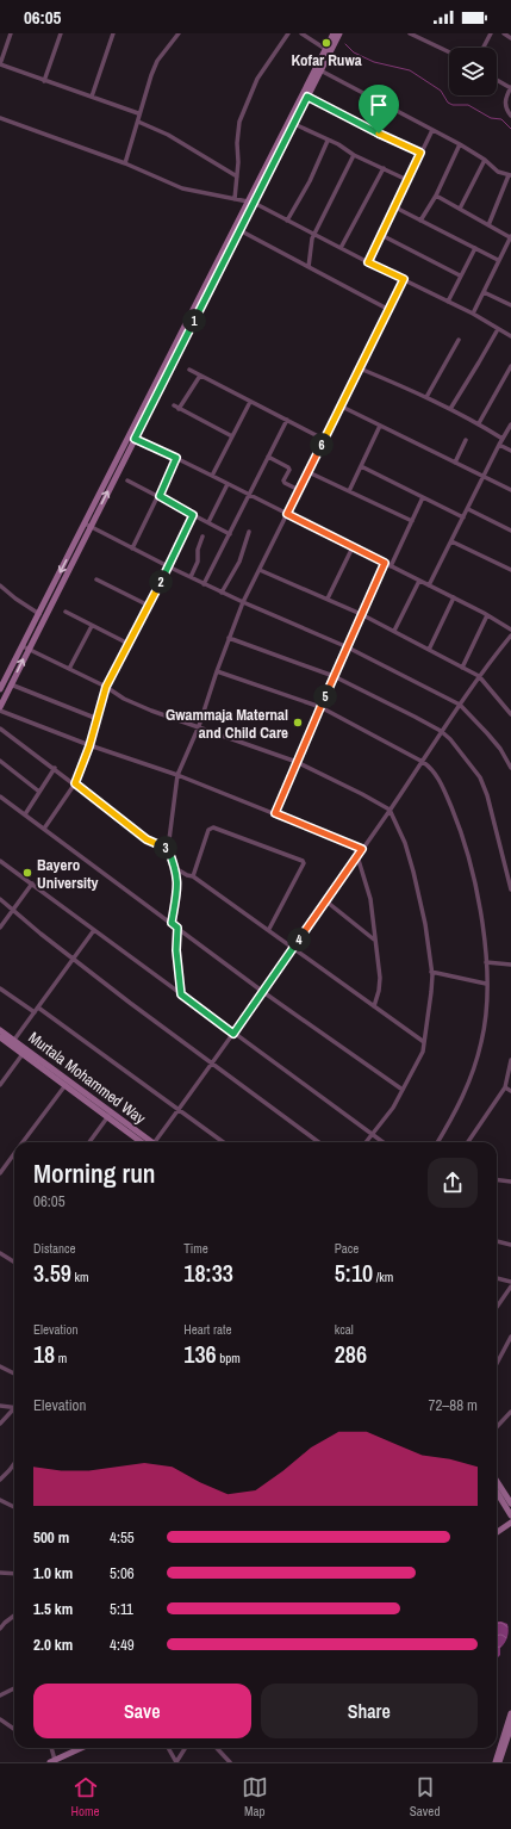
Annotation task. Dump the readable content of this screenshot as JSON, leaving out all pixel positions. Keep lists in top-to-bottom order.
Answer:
{
  "streets": {
    "main road": ["Murtala Mohammed Way"]
  },
  "places": ["Kofar Ruwa", "Gwammaja Maternal and Child Care", "Bayero University"],
  "page": {
    "status": "06:05",
    "pins": [
      "1",
      "6",
      "2",
      "5",
      "3",
      "4"
    ],
    "heading": ["Morning run", "06:05"],
    "stats": [
      ["Distance", "3.59 km"],
      ["Time", "18:33"],
      ["Pace", "5:10 /km"],
      ["Elevation", "18 m"],
      ["Heart rate", "136 bpm"],
      ["kcal", "286"]
    ],
    "chart": ["Elevation", "72–88 m"],
    "list": [
      {
        "name": "500 m",
        "note": "4:55"
      },
      {
        "name": "1.0 km",
        "note": "5:06"
      },
      {
        "name": "1.5 km",
        "note": "5:11"
      },
      {
        "name": "2.0 km",
        "note": "4:49"
      }
    ],
    "buttons": ["Save", "Share"],
    "tabs": ["Home", "Map", "Saved"]
  }
}
